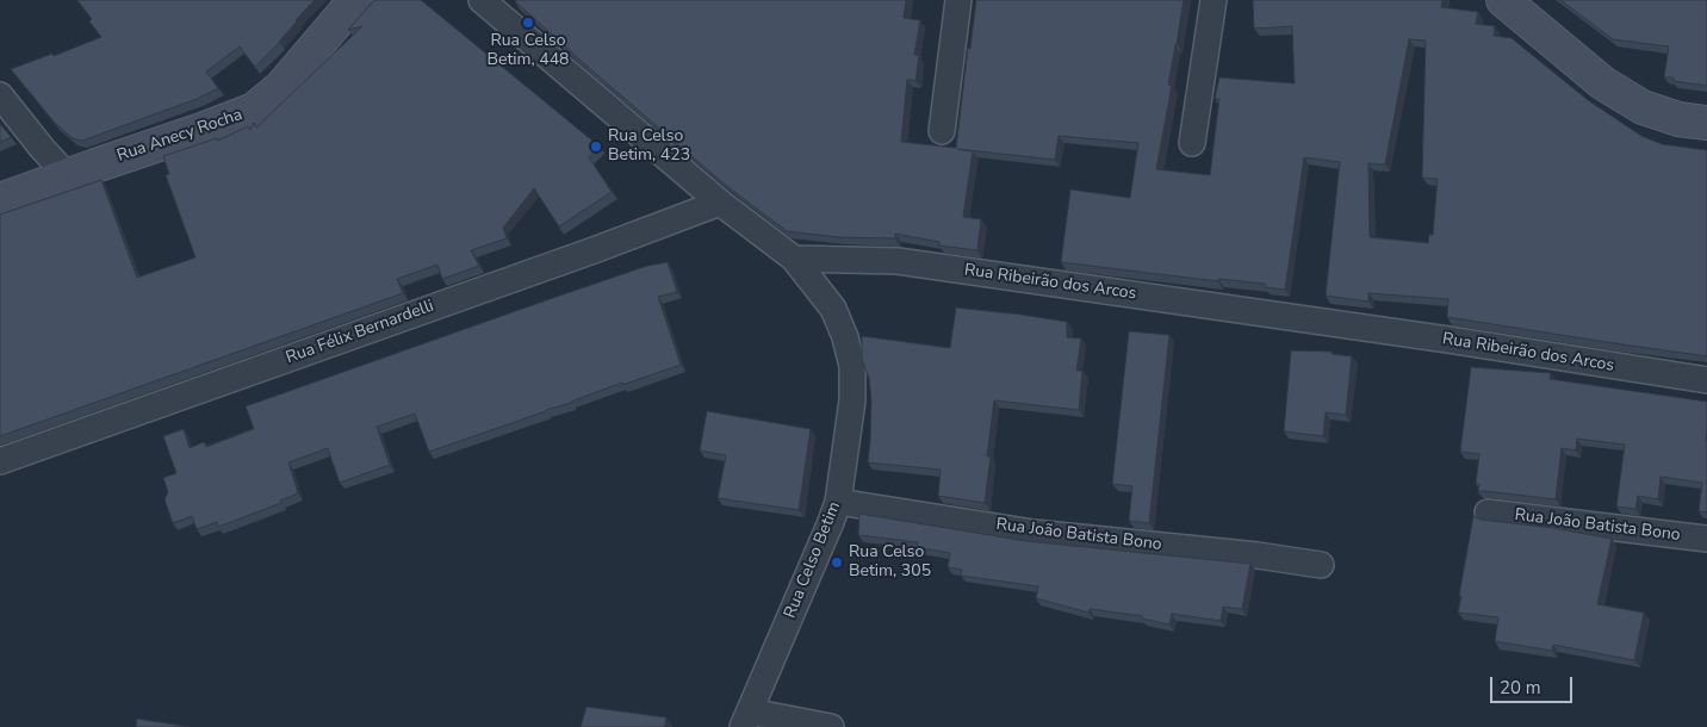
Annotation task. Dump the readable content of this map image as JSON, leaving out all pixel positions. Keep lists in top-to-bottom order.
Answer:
{
  "streets": {
    "street": [
      "Rua Anecy Rocha",
      "Rua Ribeirão dos Arcos",
      "Rua Félix Bernardelli",
      "Rua João Batista Bono",
      "Rua Celso Betim"
    ]
  },
  "crossings": [
    ["Rua Ribeirão dos Arcos", "Rua Celso Betim"],
    ["Rua João Batista Bono", "Rua Celso Betim"]
  ],
  "places": ["Rua Celso Betim, 448", "Rua Celso Betim, 423", "Rua Celso Betim, 305"],
  "scale_bar": "20 m"
}
